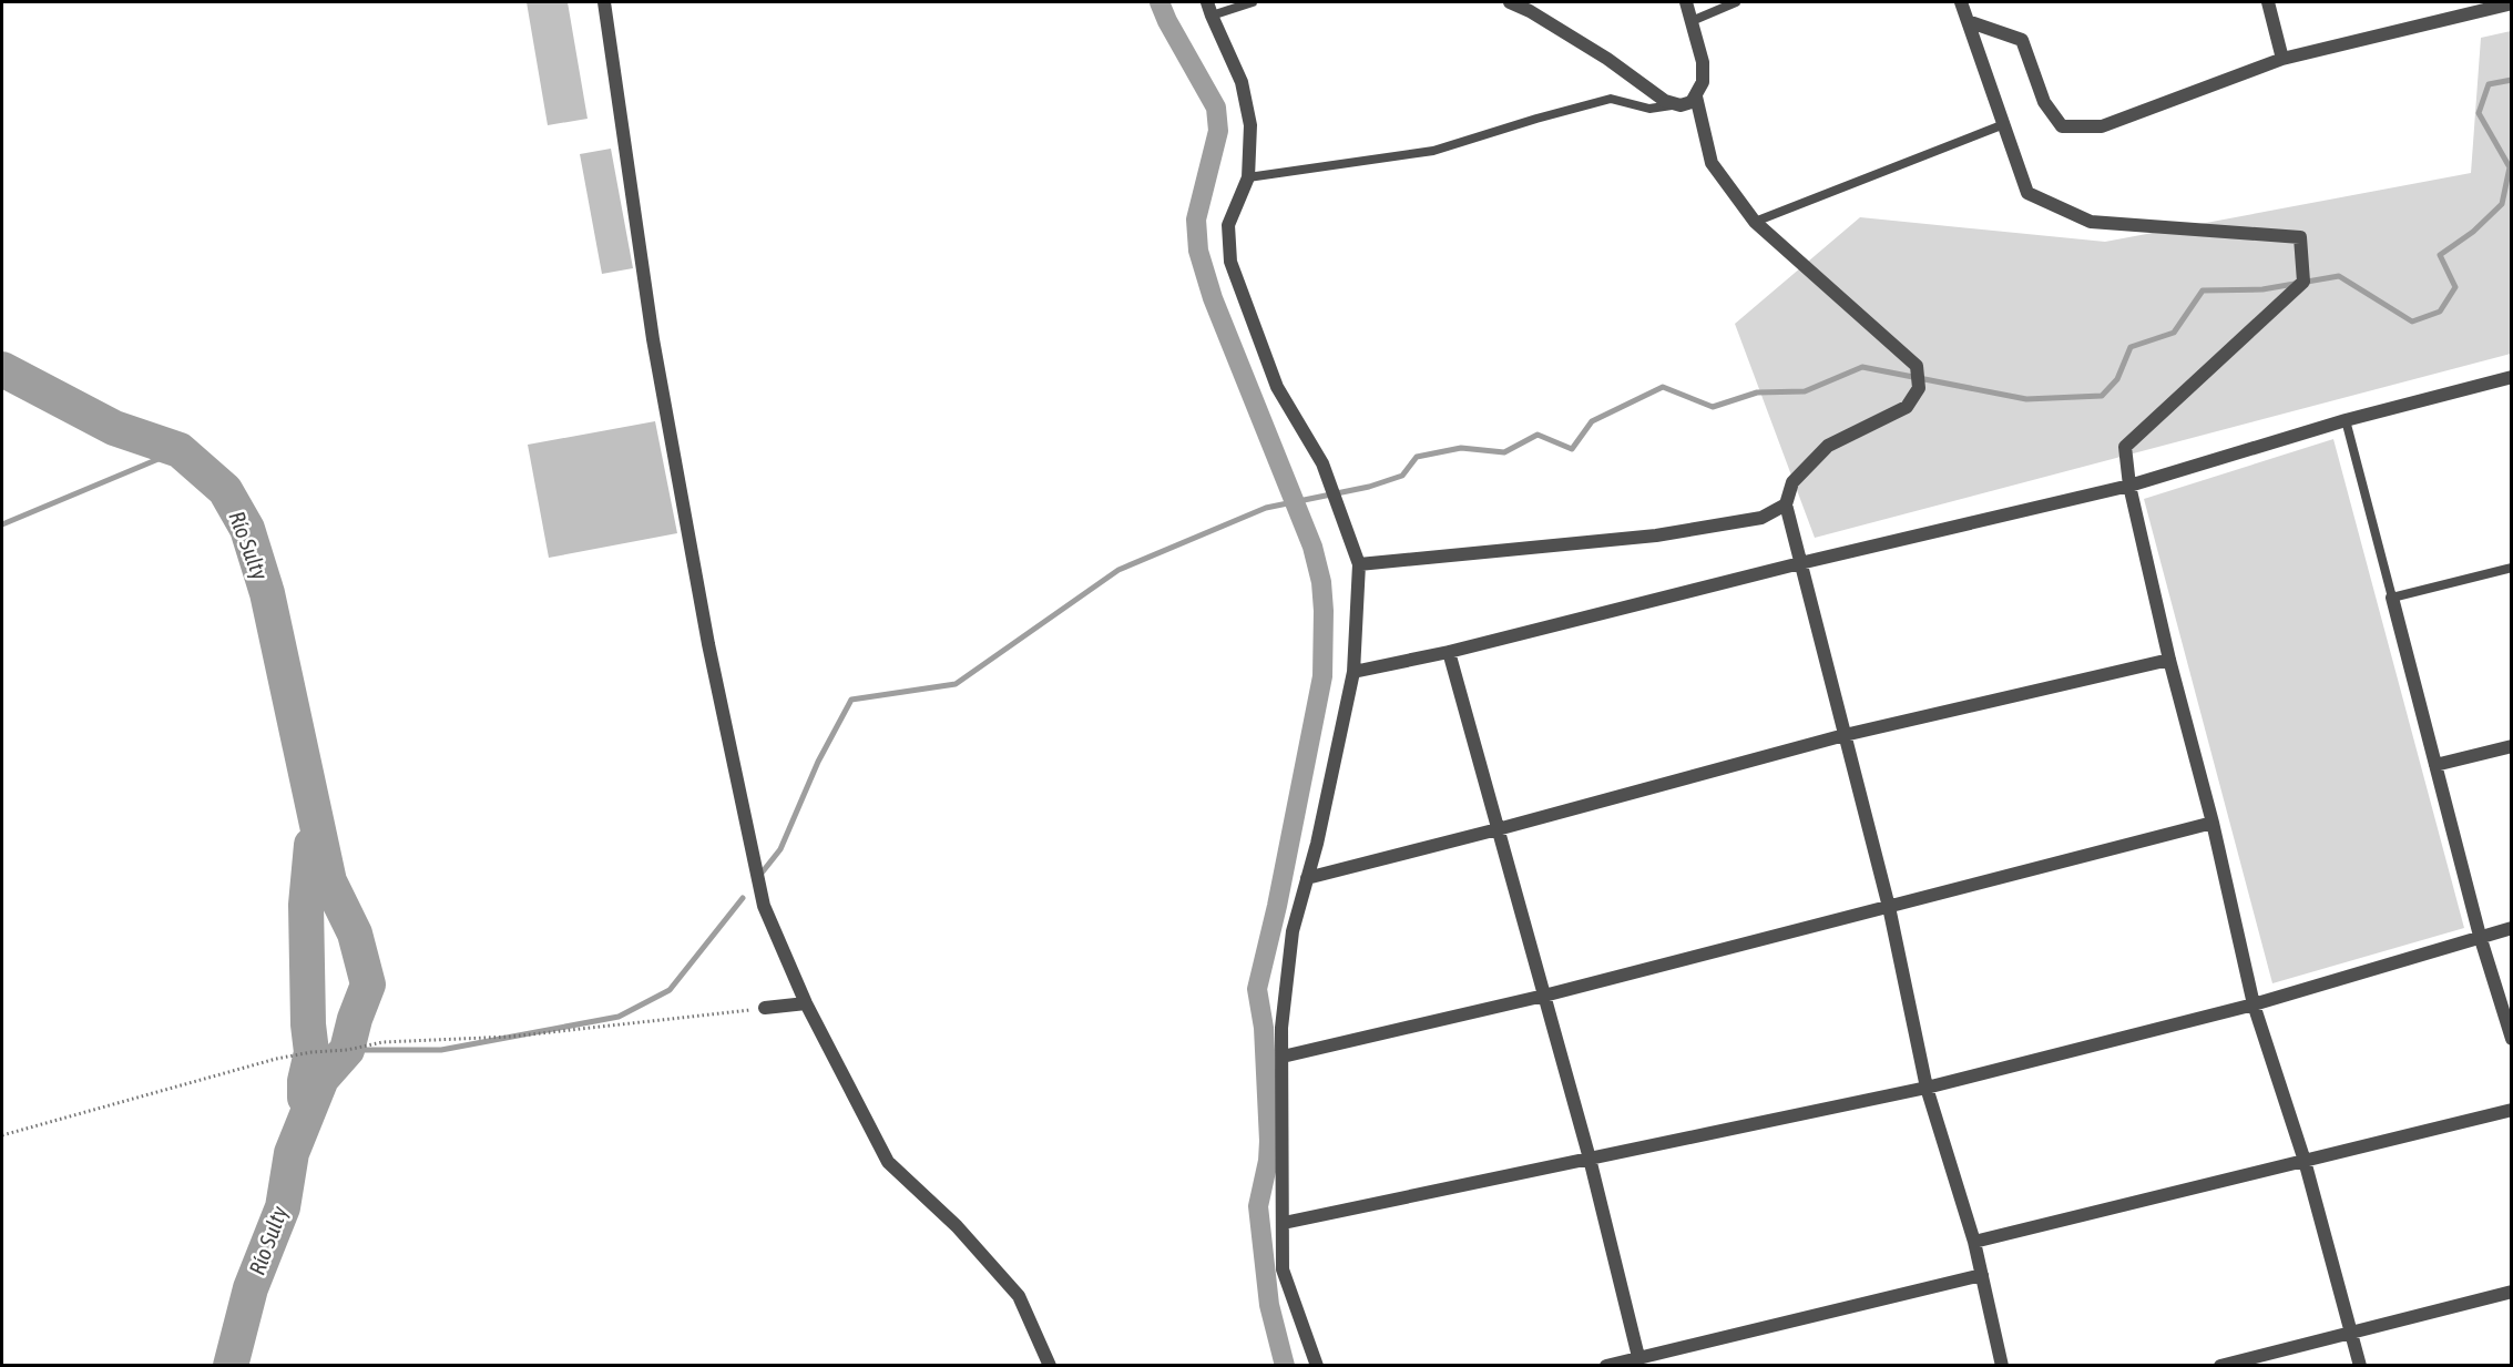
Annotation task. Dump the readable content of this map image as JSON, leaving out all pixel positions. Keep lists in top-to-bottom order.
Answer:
{
  "water": ["Río Sulty"]
}
